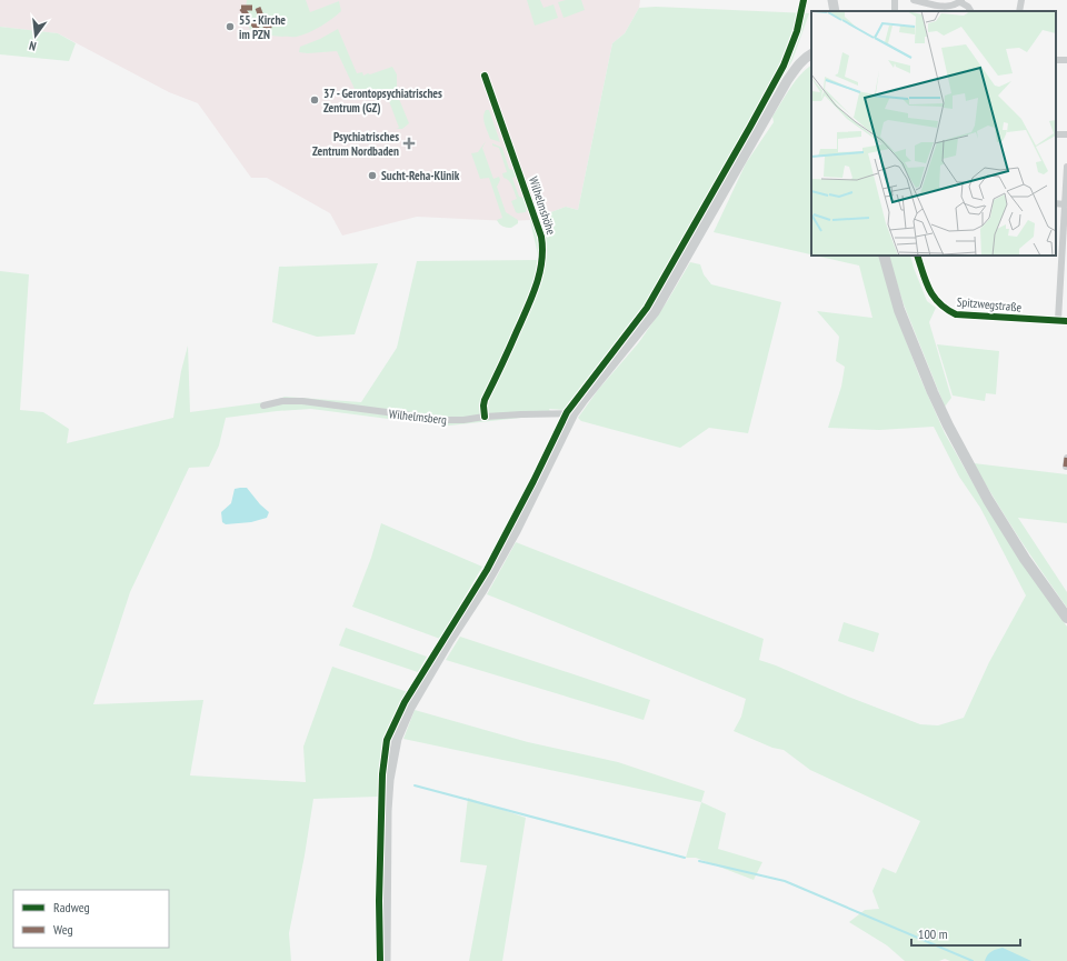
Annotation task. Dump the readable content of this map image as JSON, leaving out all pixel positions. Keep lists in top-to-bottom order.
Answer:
{
  "streets": {
    "street": ["Wilhelmshöhe", "Spitzwegstraße", "Wilhelmsberg"]
  },
  "crossings": [
    ["Wilhelmshöhe", "Wilhelmsberg"]
  ],
  "places": {
    "other": ["55 - Kirche im PZN", "37 - Gerontopsychiatrisches Zentrum (GZ)", "Sucht-Reha-Klinik"],
    "health": ["Psychiatrisches Zentrum Nordbaden"]
  },
  "legend": ["Radweg", "Weg"],
  "scale_bar": "100 m",
  "north": "bottom"
}
